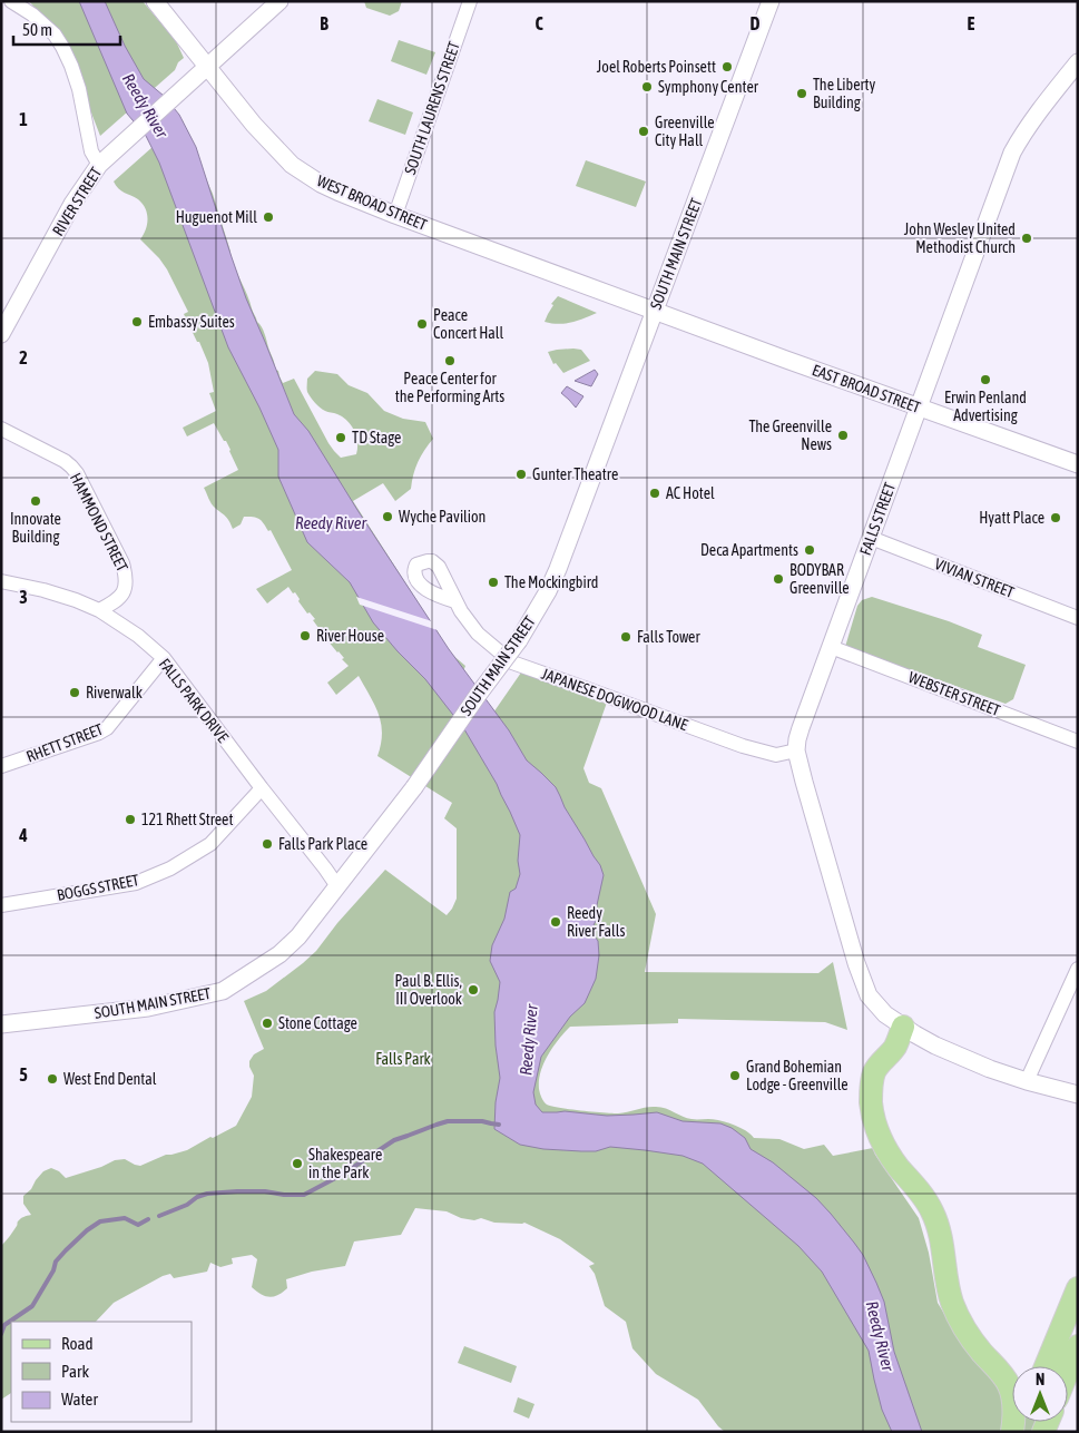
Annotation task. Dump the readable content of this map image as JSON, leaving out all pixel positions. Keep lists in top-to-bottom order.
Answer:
{
  "streets": {
    "street": [
      "SOUTH LAURENS STREET",
      "RIVER STREET",
      "WEST BROAD STREET",
      "SOUTH MAIN STREET",
      "EAST BROAD STREET",
      "FALLS STREET",
      "HAMMOND STREET",
      "VIVIAN STREET",
      "WEBSTER STREET",
      "JAPANESE DOGWOOD LANE",
      "FALLS PARK DRIVE",
      "RHETT STREET",
      "BOGGS STREET"
    ]
  },
  "crossings": [
    ["SOUTH LAURENS STREET", "WEST BROAD STREET"],
    ["RIVER STREET", "WEST BROAD STREET"],
    ["WEST BROAD STREET", "SOUTH MAIN STREET"],
    ["WEST BROAD STREET", "EAST BROAD STREET"],
    ["SOUTH MAIN STREET", "EAST BROAD STREET"],
    ["SOUTH MAIN STREET", "FALLS PARK DRIVE"],
    ["EAST BROAD STREET", "FALLS STREET"],
    ["FALLS STREET", "VIVIAN STREET"],
    ["FALLS STREET", "WEBSTER STREET"],
    ["FALLS STREET", "JAPANESE DOGWOOD LANE"],
    ["HAMMOND STREET", "FALLS PARK DRIVE"],
    ["FALLS PARK DRIVE", "RHETT STREET"],
    ["FALLS PARK DRIVE", "BOGGS STREET"]
  ],
  "water": ["Reedy River"],
  "parks": ["Falls Park"],
  "places": [
    "Joel Roberts Poinsett",
    "Symphony Center",
    "The Liberty Building",
    "Greenville City Hall",
    "Huguenot Mill",
    "John Wesley United Methodist Church",
    "Embassy Suites",
    "Peace Concert Hall",
    "Peace Center for the Performing Arts",
    "Erwin Penland Advertising",
    "The Greenville News",
    "TD Stage",
    "Gunter Theatre",
    "AC Hotel",
    "Innovate Building",
    "Wyche Pavilion",
    "Hyatt Place",
    "Deca Apartments",
    "BODYBAR Greenville",
    "The Mockingbird",
    "River House",
    "Falls Tower",
    "Riverwalk",
    "121 Rhett Street",
    "Falls Park Place",
    "Reedy River Falls",
    "Paul B. Ellis, III Overlook",
    "Stone Cottage",
    "Grand Bohemian Lodge - Greenville",
    "West End Dental",
    "Shakespeare in the Park"
  ],
  "legend": ["Road", "Park", "Water"],
  "scale_bar": "50 m",
  "north": "top",
  "grid": {
    "columns": [
      "B",
      "C",
      "D",
      "E"
    ],
    "rows": [
      "1",
      "2",
      "3",
      "4",
      "5"
    ]
  }
}
